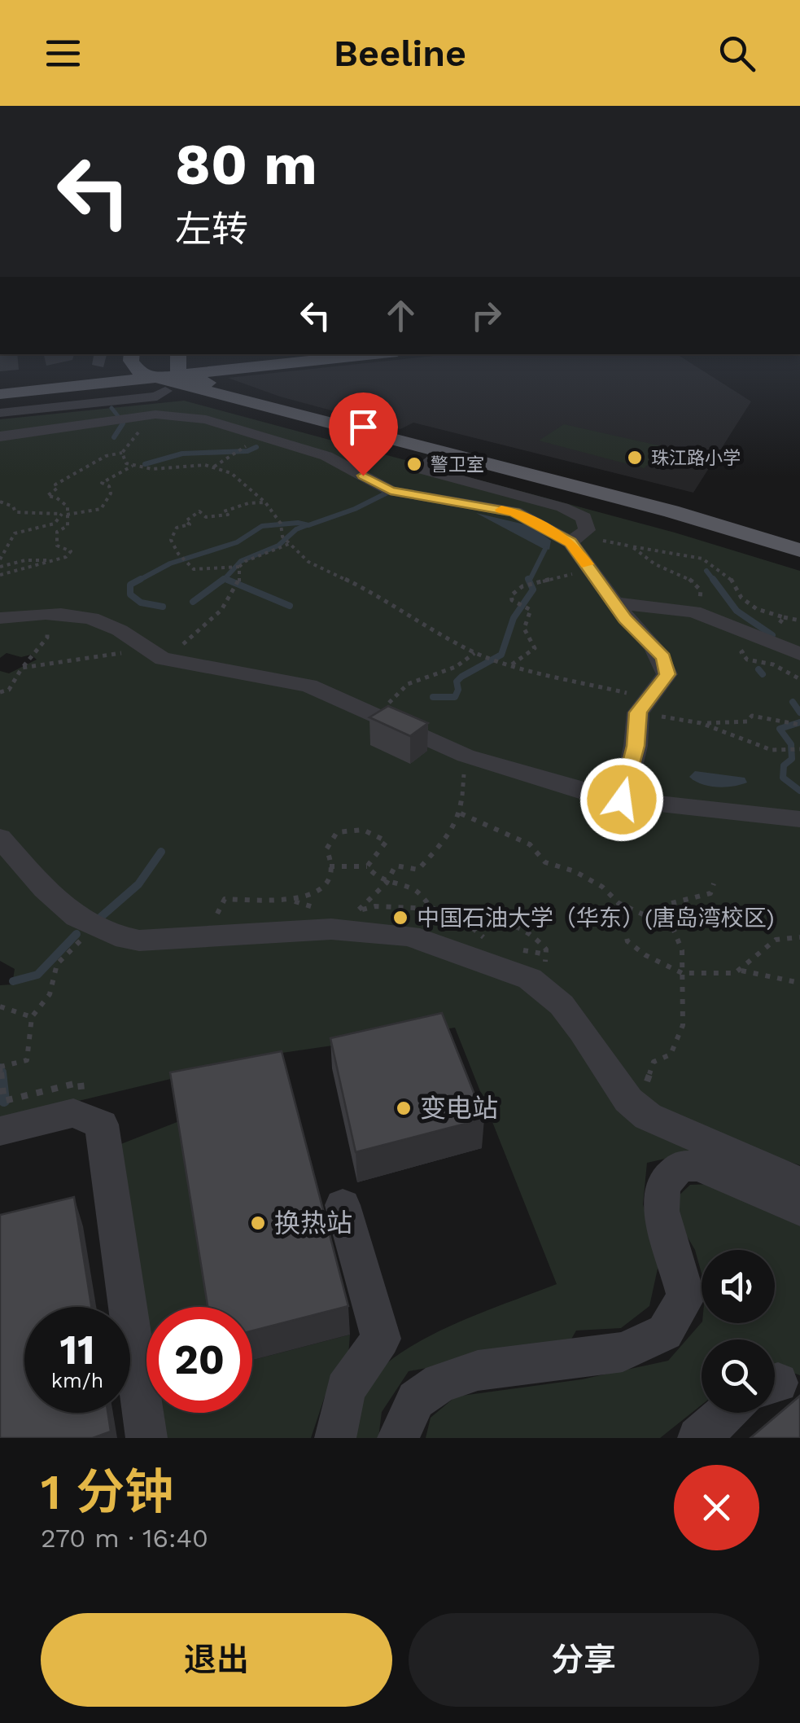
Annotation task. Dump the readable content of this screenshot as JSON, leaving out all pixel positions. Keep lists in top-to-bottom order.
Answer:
{
  "places": [
    "珠江路小学",
    "警卫室",
    "中国石油大学（华东）(唐岛湾校区)",
    "变电站",
    "换热站"
  ],
  "page": {
    "header": "Beeline",
    "turn": ["80 m", "左转"],
    "speed": "11 km/h",
    "limit": "20",
    "heading": ["1 分钟", "270 m · 16:40"],
    "buttons": ["退出", "分享"]
  }
}
